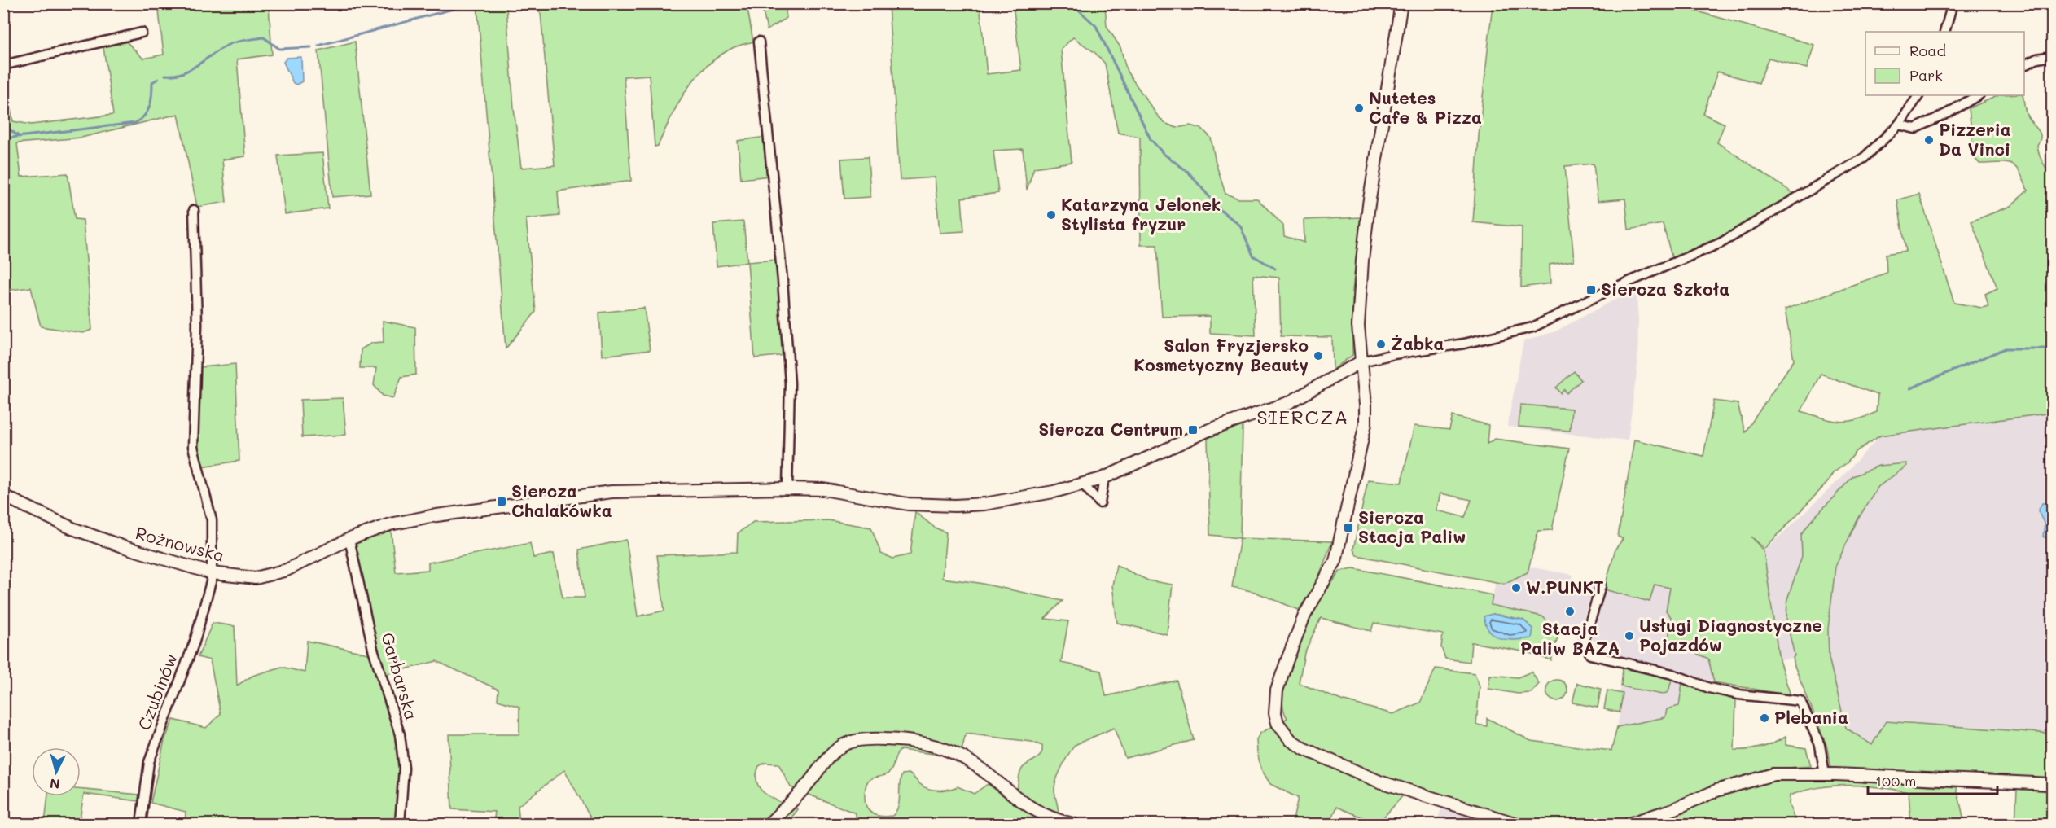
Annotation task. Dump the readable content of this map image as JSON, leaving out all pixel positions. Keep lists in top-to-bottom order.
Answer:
{
  "streets": {
    "street": ["Rożnowska", "Garbarska", "Czubinów"]
  },
  "crossings": [
    ["Rożnowska", "Garbarska"],
    ["Rożnowska", "Czubinów"]
  ],
  "districts": ["SIERCZA"],
  "places": {
    "other": [
      "Nutetes Cafe & Pizza",
      "Pizzeria Da Vinci",
      "Katarzyna Jelonek Stylista fryzur",
      "Żabka",
      "Salon Fryzjersko Kosmetyczny Beauty",
      "W.PUNKT",
      "Stacja Paliw BAZA",
      "Usługi Diagnostyczne Pojazdów",
      "Plebania"
    ],
    "transit": [
      "Siercza Szkoła",
      "Siercza Centrum",
      "Siercza Chalakówka",
      "Siercza Stacja Paliw"
    ]
  },
  "legend": ["Road", "Park"],
  "scale_bar": "100 m",
  "north": "bottom"
}
